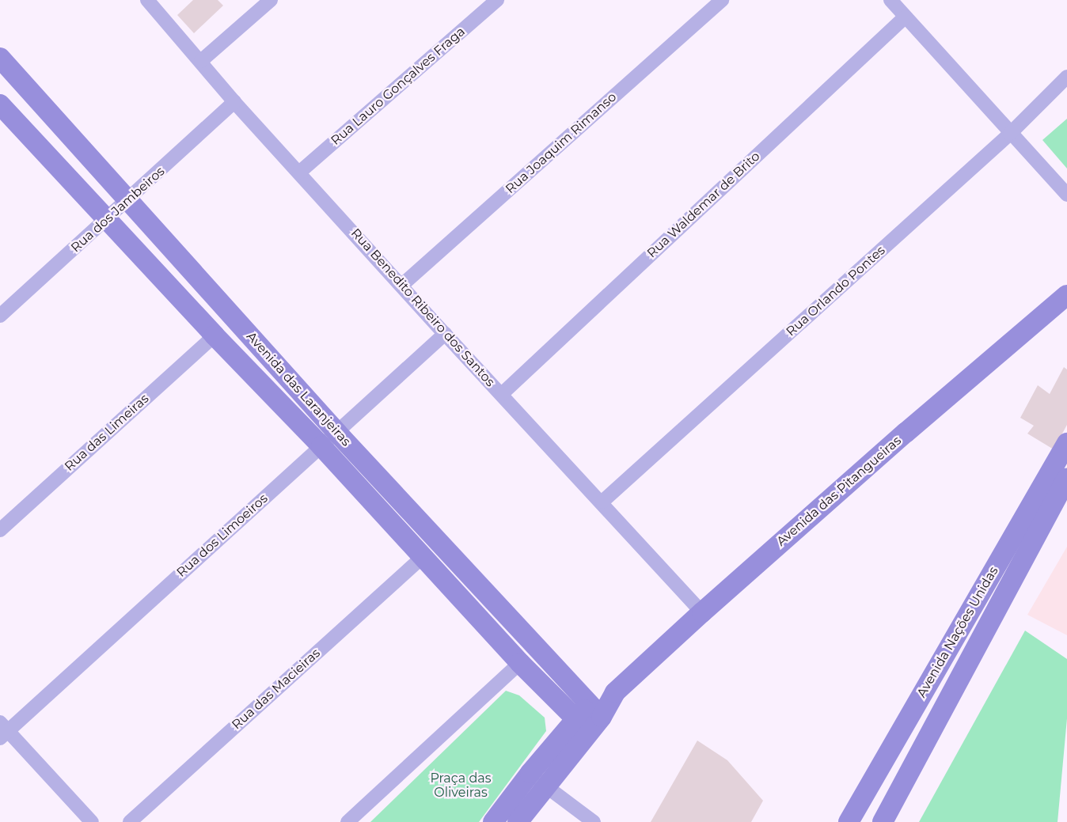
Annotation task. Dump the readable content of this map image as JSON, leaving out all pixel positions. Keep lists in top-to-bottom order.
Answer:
{
  "streets": {
    "street": [
      "Rua Lauro Gonçalves Fraga",
      "Rua Joaquim Rimanso",
      "Rua Waldemar de Brito",
      "Rua dos Jambeiros",
      "Rua Orlando Pontes",
      "Rua Benedito Ribeiro dos Santos",
      "Avenida das Laranjeiras",
      "Rua das Limeiras",
      "Avenida das Pitangueiras",
      "Rua dos Limoeiros",
      "Avenida Nações Unidas",
      "Rua das Macieiras"
    ]
  },
  "crossings": [
    ["Rua Lauro Gonçalves Fraga", "Rua Benedito Ribeiro dos Santos"],
    ["Rua Joaquim Rimanso", "Rua Benedito Ribeiro dos Santos"],
    ["Rua Waldemar de Brito", "Rua Benedito Ribeiro dos Santos"],
    ["Rua dos Jambeiros", "Rua Benedito Ribeiro dos Santos"],
    ["Rua dos Jambeiros", "Avenida das Laranjeiras"],
    ["Rua Orlando Pontes", "Rua Benedito Ribeiro dos Santos"],
    ["Rua Benedito Ribeiro dos Santos", "Avenida das Pitangueiras"],
    ["Rua Benedito Ribeiro dos Santos", "Rua dos Limoeiros"],
    ["Avenida das Laranjeiras", "Rua das Limeiras"],
    ["Avenida das Laranjeiras", "Avenida das Pitangueiras"],
    ["Avenida das Laranjeiras", "Rua dos Limoeiros"],
    ["Avenida das Laranjeiras", "Rua das Macieiras"]
  ],
  "parks": ["Praça das Oliveiras"]
}
